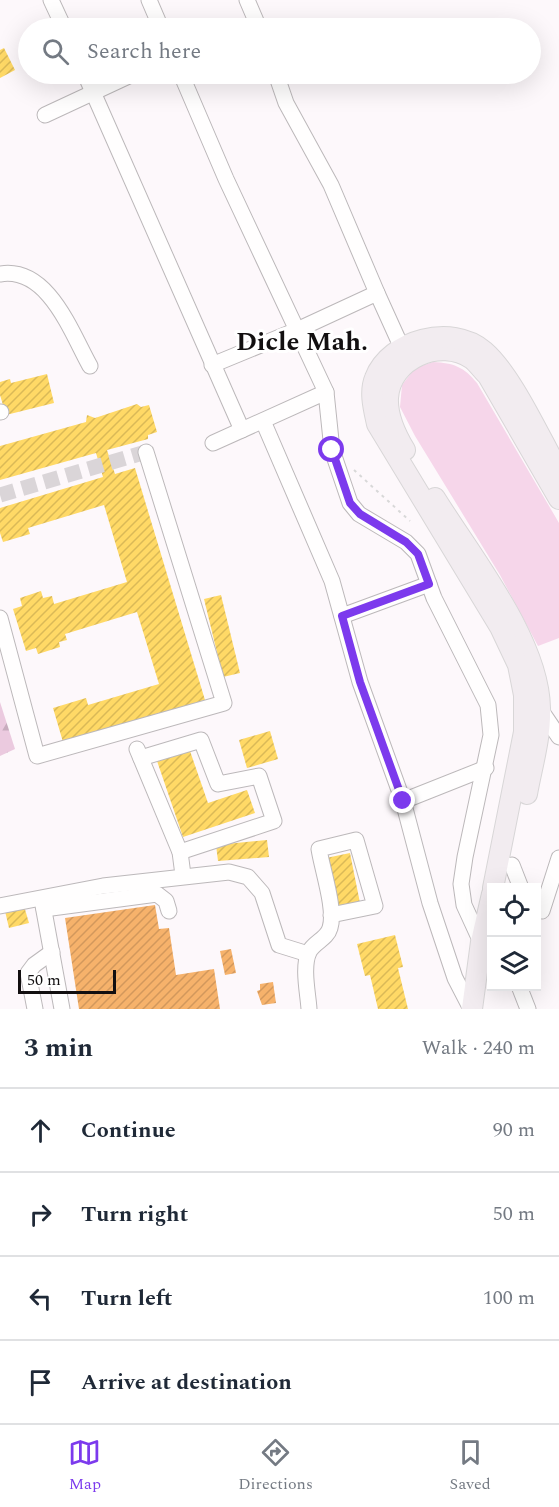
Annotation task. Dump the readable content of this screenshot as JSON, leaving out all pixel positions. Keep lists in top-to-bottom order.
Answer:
{
  "districts": ["Dicle Mah."],
  "scale_bar": "50 m",
  "page": {
    "search": "Search here",
    "scale": "50 m",
    "heading": ["3 min", "Walk · 240 m"],
    "list": [
      ["Continue", "90 m"],
      ["Turn right", "50 m"],
      ["Turn left", "100 m"],
      "Arrive at destination"
    ],
    "nav": ["Map", "Directions", "Saved"]
  }
}
